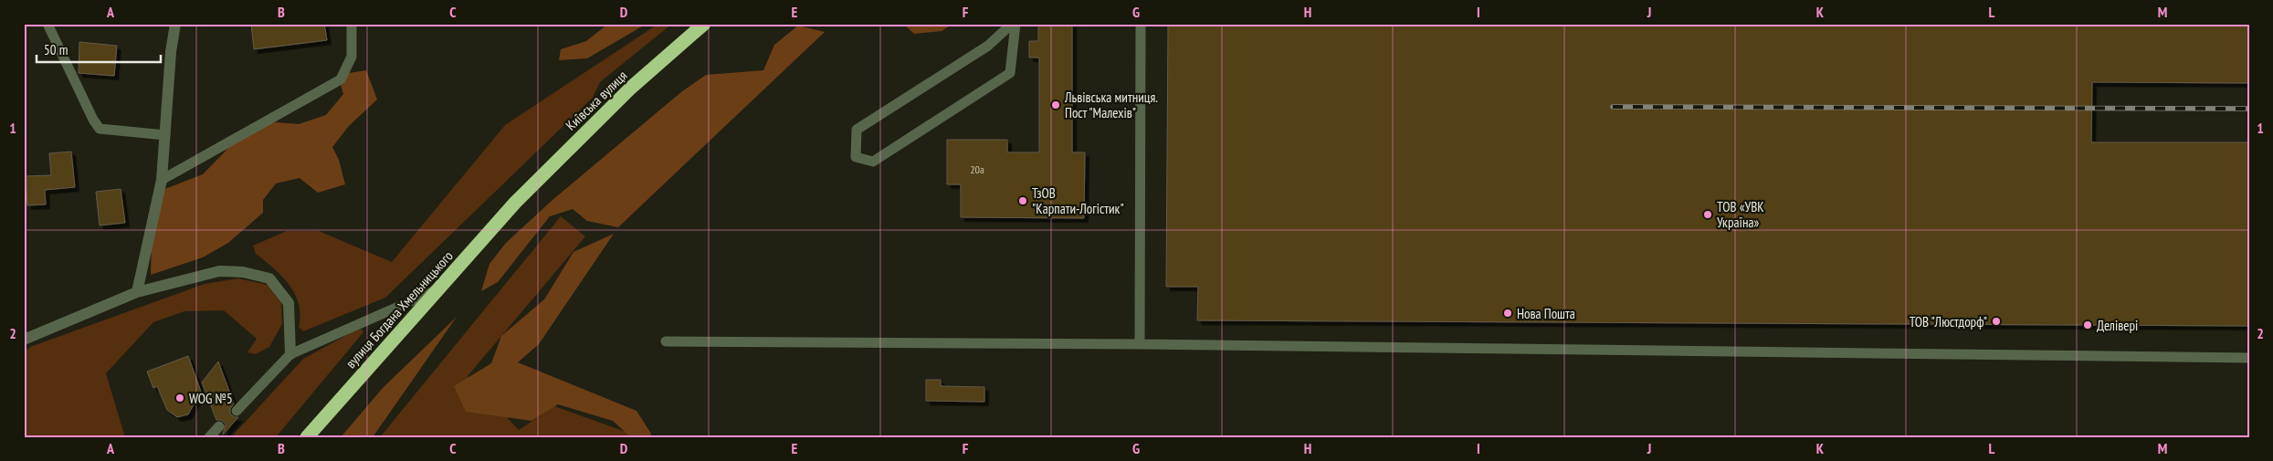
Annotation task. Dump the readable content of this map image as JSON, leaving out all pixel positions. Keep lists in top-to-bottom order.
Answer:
{
  "streets": {
    "highway": ["Київська вулиця", "вулиця Богдана Хмельницького"]
  },
  "crossings": [
    ["Київська вулиця", "вулиця Богдана Хмельницького"]
  ],
  "places": [
    "Львівська митниця. Пост \"Малехів\"",
    "ТзОВ \"Карпати-Логістик\"",
    "ТОВ «УВК Україна»",
    "Нова Пошта",
    "ТОВ \"Люстдорф\"",
    "Делівері",
    "WOG №5"
  ],
  "house_numbers": ["20а"],
  "scale_bar": "50 m",
  "grid": {
    "columns": [
      "A",
      "B",
      "C",
      "D",
      "E",
      "F",
      "G",
      "H",
      "I",
      "J",
      "K",
      "L",
      "M"
    ],
    "rows": ["1", "2"]
  }
}
